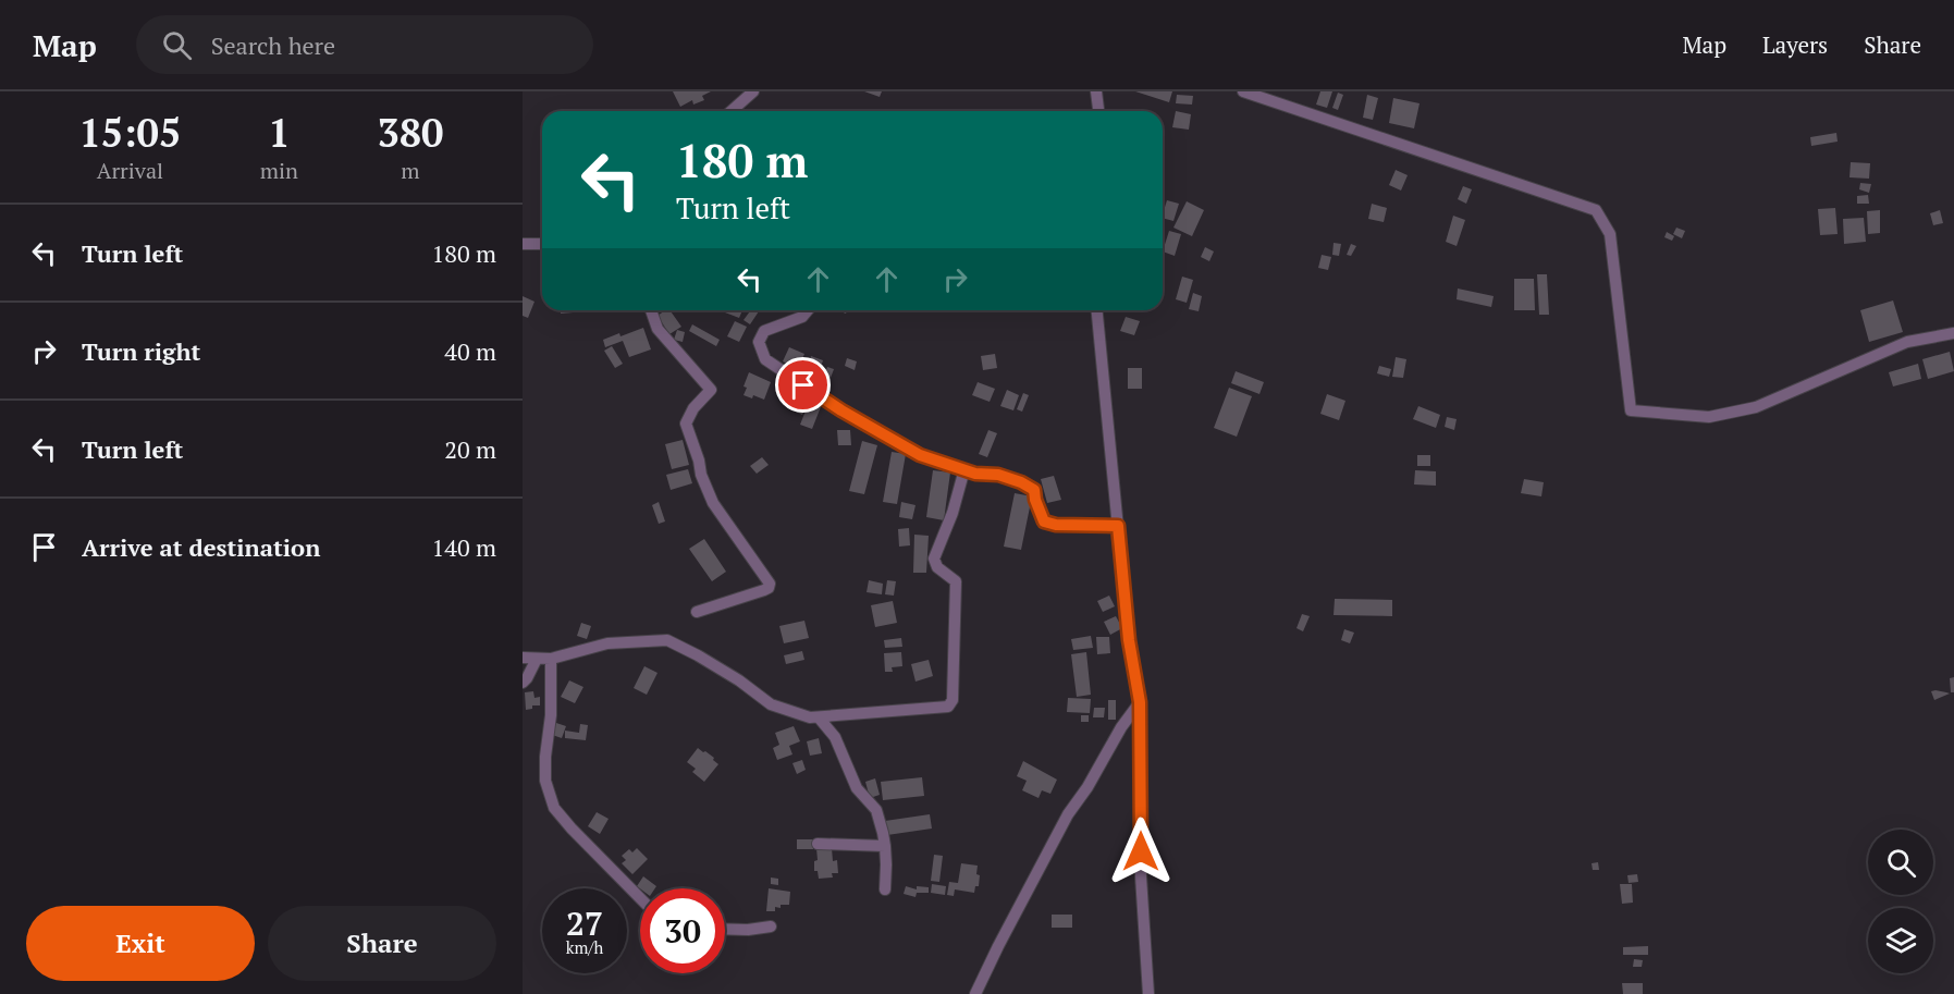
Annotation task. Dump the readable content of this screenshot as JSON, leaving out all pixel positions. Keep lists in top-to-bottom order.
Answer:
{
  "page": {
    "header": "Map",
    "search": "Search here",
    "nav": ["Map", "Layers", "Share"],
    "eta": [
      "15:05",
      "Arrival",
      "1",
      "min",
      "380",
      "m"
    ],
    "turn": ["180 m", "Turn left"],
    "list": [
      {
        "name": "Turn left",
        "value": "180 m"
      },
      {
        "name": "Turn right",
        "value": "40 m"
      },
      {
        "name": "Turn left",
        "value": "20 m"
      },
      {
        "name": "Arrive at destination",
        "value": "140 m"
      }
    ],
    "speed": "27 km/h",
    "limit": "30",
    "buttons": ["Exit", "Share"]
  }
}
